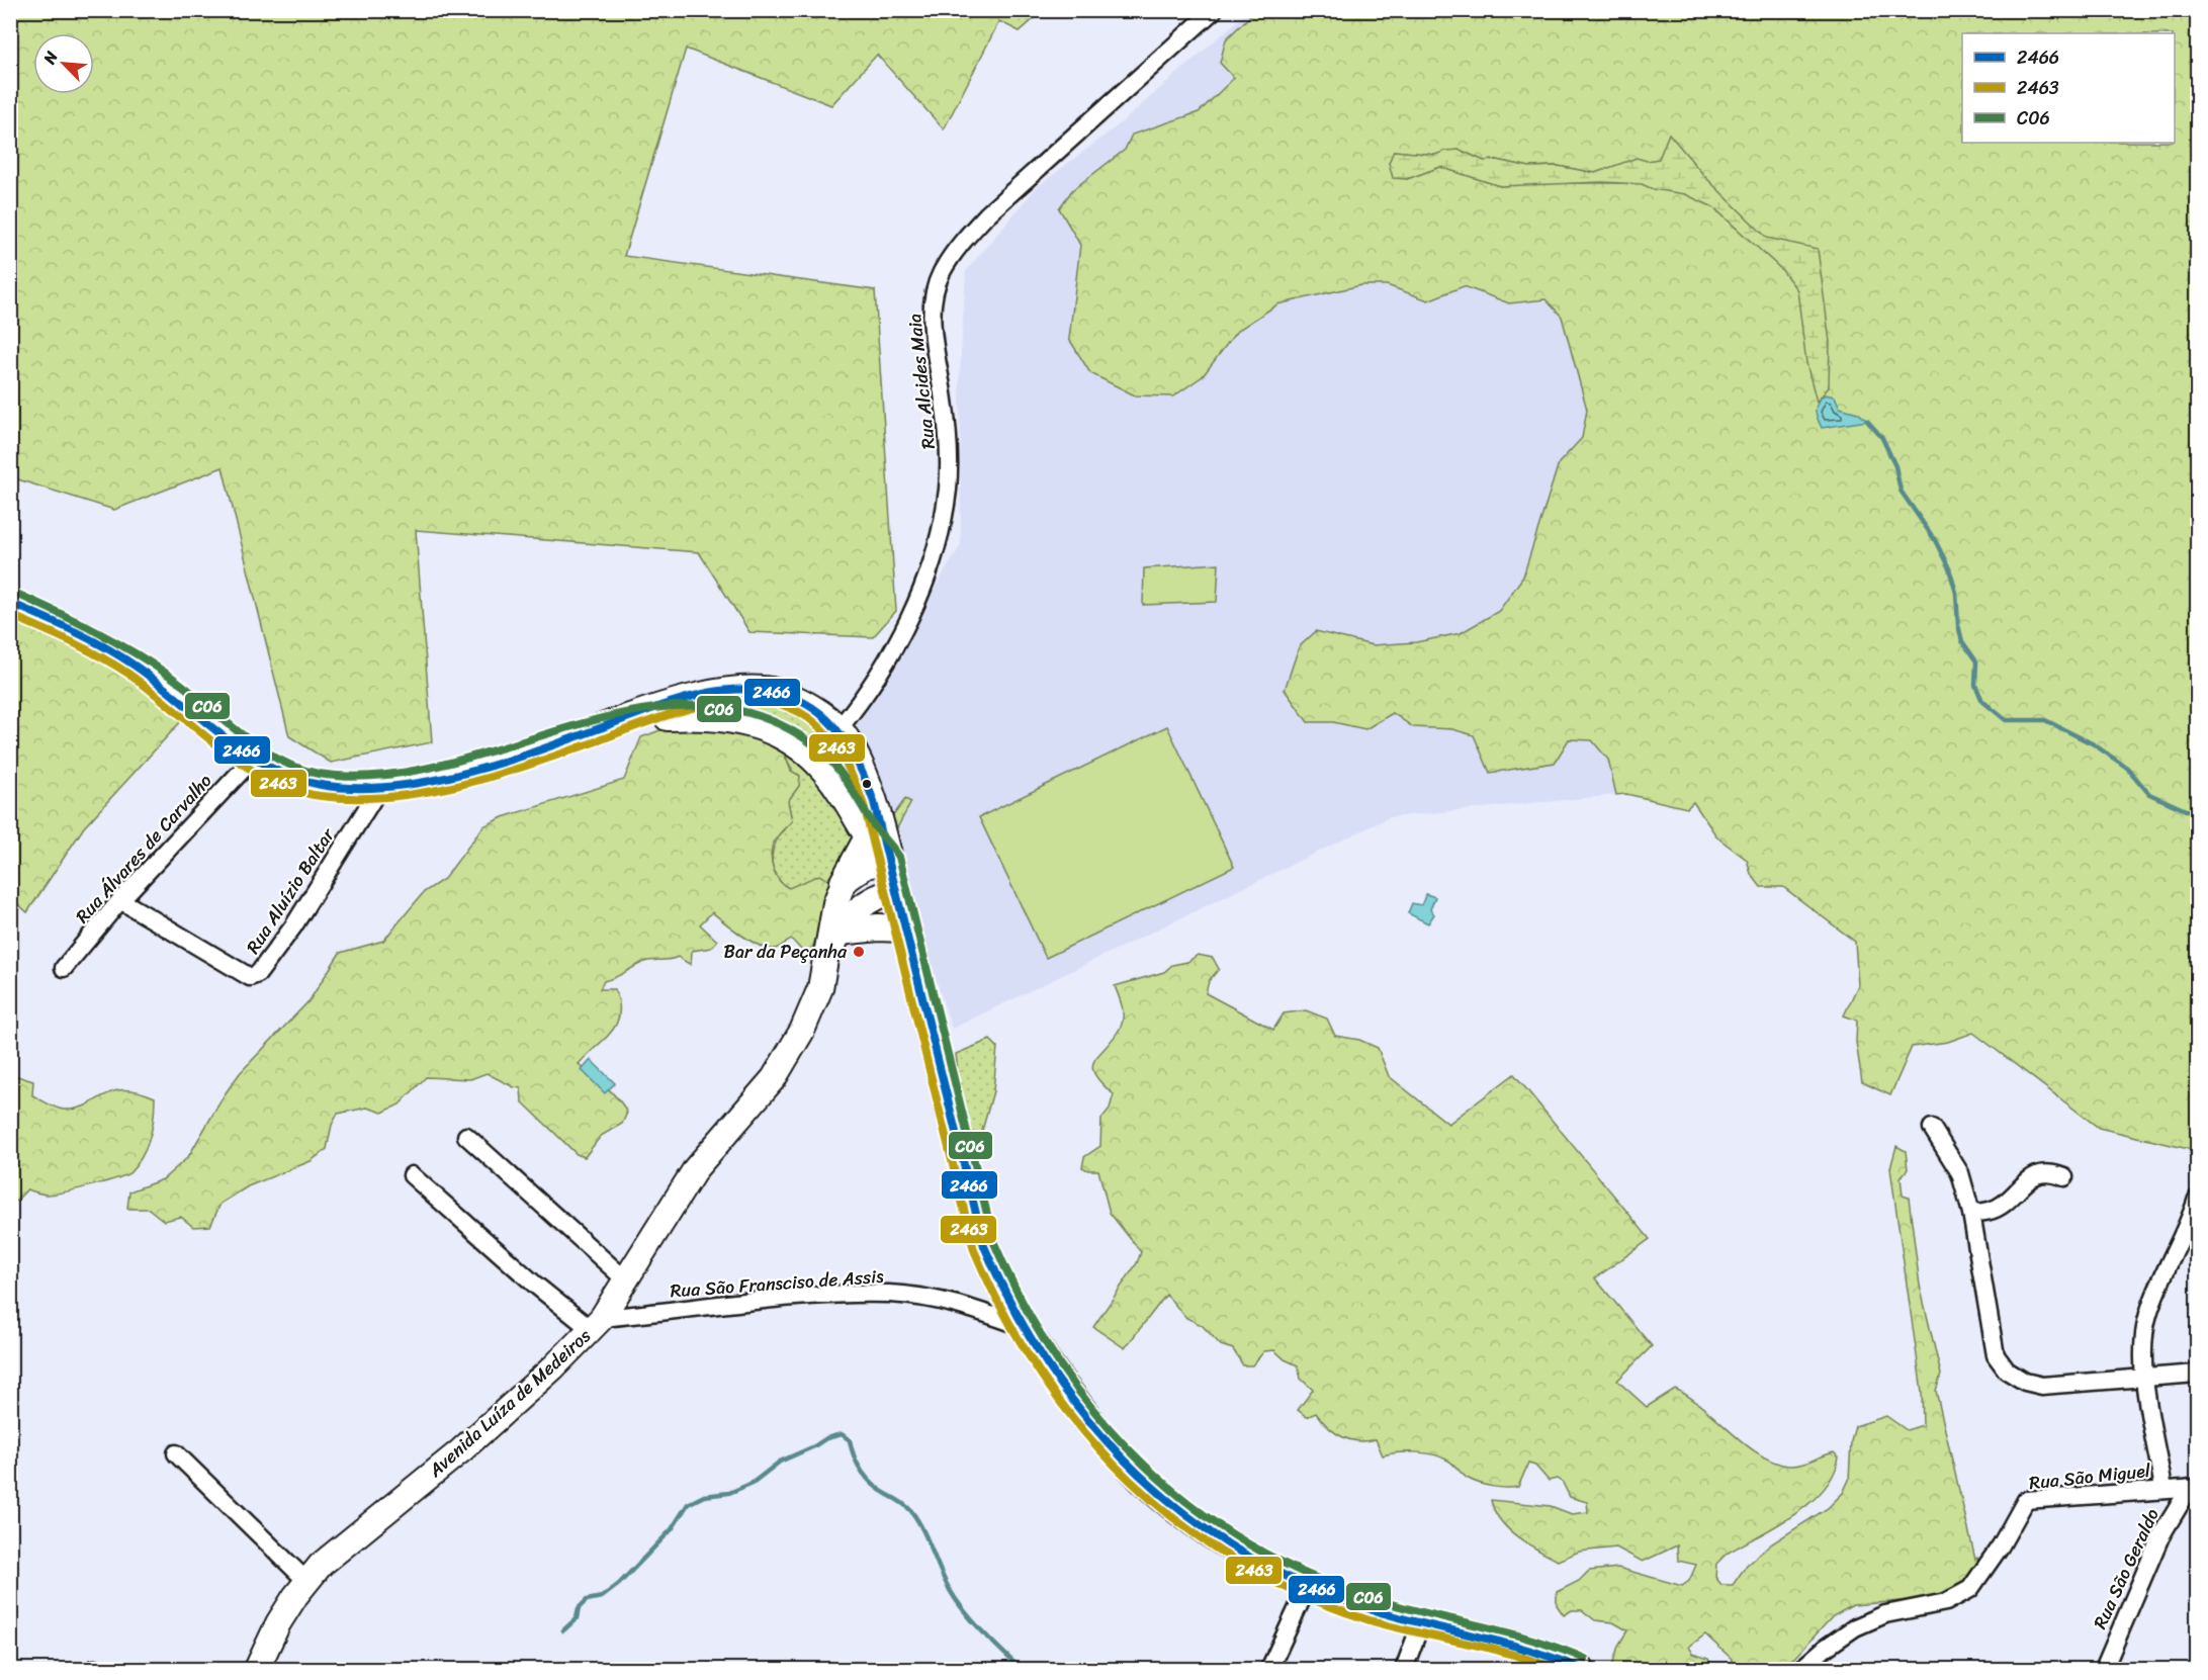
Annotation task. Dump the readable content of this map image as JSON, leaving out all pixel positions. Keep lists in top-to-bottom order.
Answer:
{
  "streets": {
    "street": [
      "Rua Alcides Maia",
      "Rua Álvares de Carvalho",
      "Rua Aluízio Baltar",
      "Rua São Fransciso de Assis",
      "Avenida Luíza de Medeiros",
      "Rua São Miguel",
      "Rua São Geraldo"
    ]
  },
  "crossings": [
    ["Rua Álvares de Carvalho", "Rua Aluízio Baltar"],
    ["Rua São Fransciso de Assis", "Avenida Luíza de Medeiros"],
    ["Rua São Miguel", "Rua São Geraldo"]
  ],
  "places": ["Bar da Peçanha"],
  "lines": ["transit line C06", "transit line 2466", "transit line 2463"],
  "legend": ["2466", "2463", "C06"],
  "north": "top left"
}
